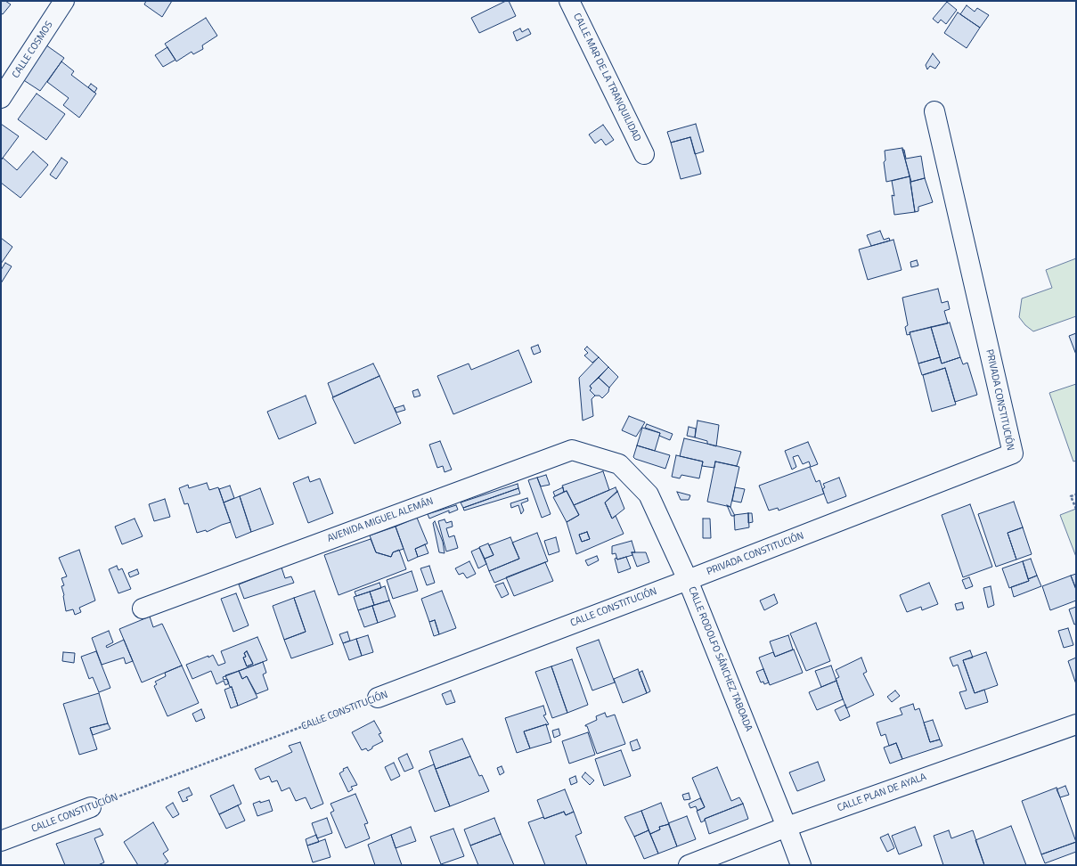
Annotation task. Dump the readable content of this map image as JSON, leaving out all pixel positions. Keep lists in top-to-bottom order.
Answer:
{
  "streets": {
    "street": [
      "CALLE COSMOS",
      "CALLE MAR DE LA TRANQUILIDAD",
      "PRIVADA CONSTITUCIÓN",
      "AVENIDA MIGUEL ALEMÁN",
      "CALLE CONSTITUCIÓN",
      "CALLE RODOLFO SÁNCHEZ TABOADA",
      "CALLE PLAN DE AYALA"
    ]
  },
  "crossings": [
    ["PRIVADA CONSTITUCIÓN", "CALLE CONSTITUCIÓN"],
    ["PRIVADA CONSTITUCIÓN", "CALLE RODOLFO SÁNCHEZ TABOADA"],
    ["AVENIDA MIGUEL ALEMÁN", "CALLE RODOLFO SÁNCHEZ TABOADA"],
    ["CALLE CONSTITUCIÓN", "CALLE RODOLFO SÁNCHEZ TABOADA"],
    ["CALLE RODOLFO SÁNCHEZ TABOADA", "CALLE PLAN DE AYALA"]
  ]
}
